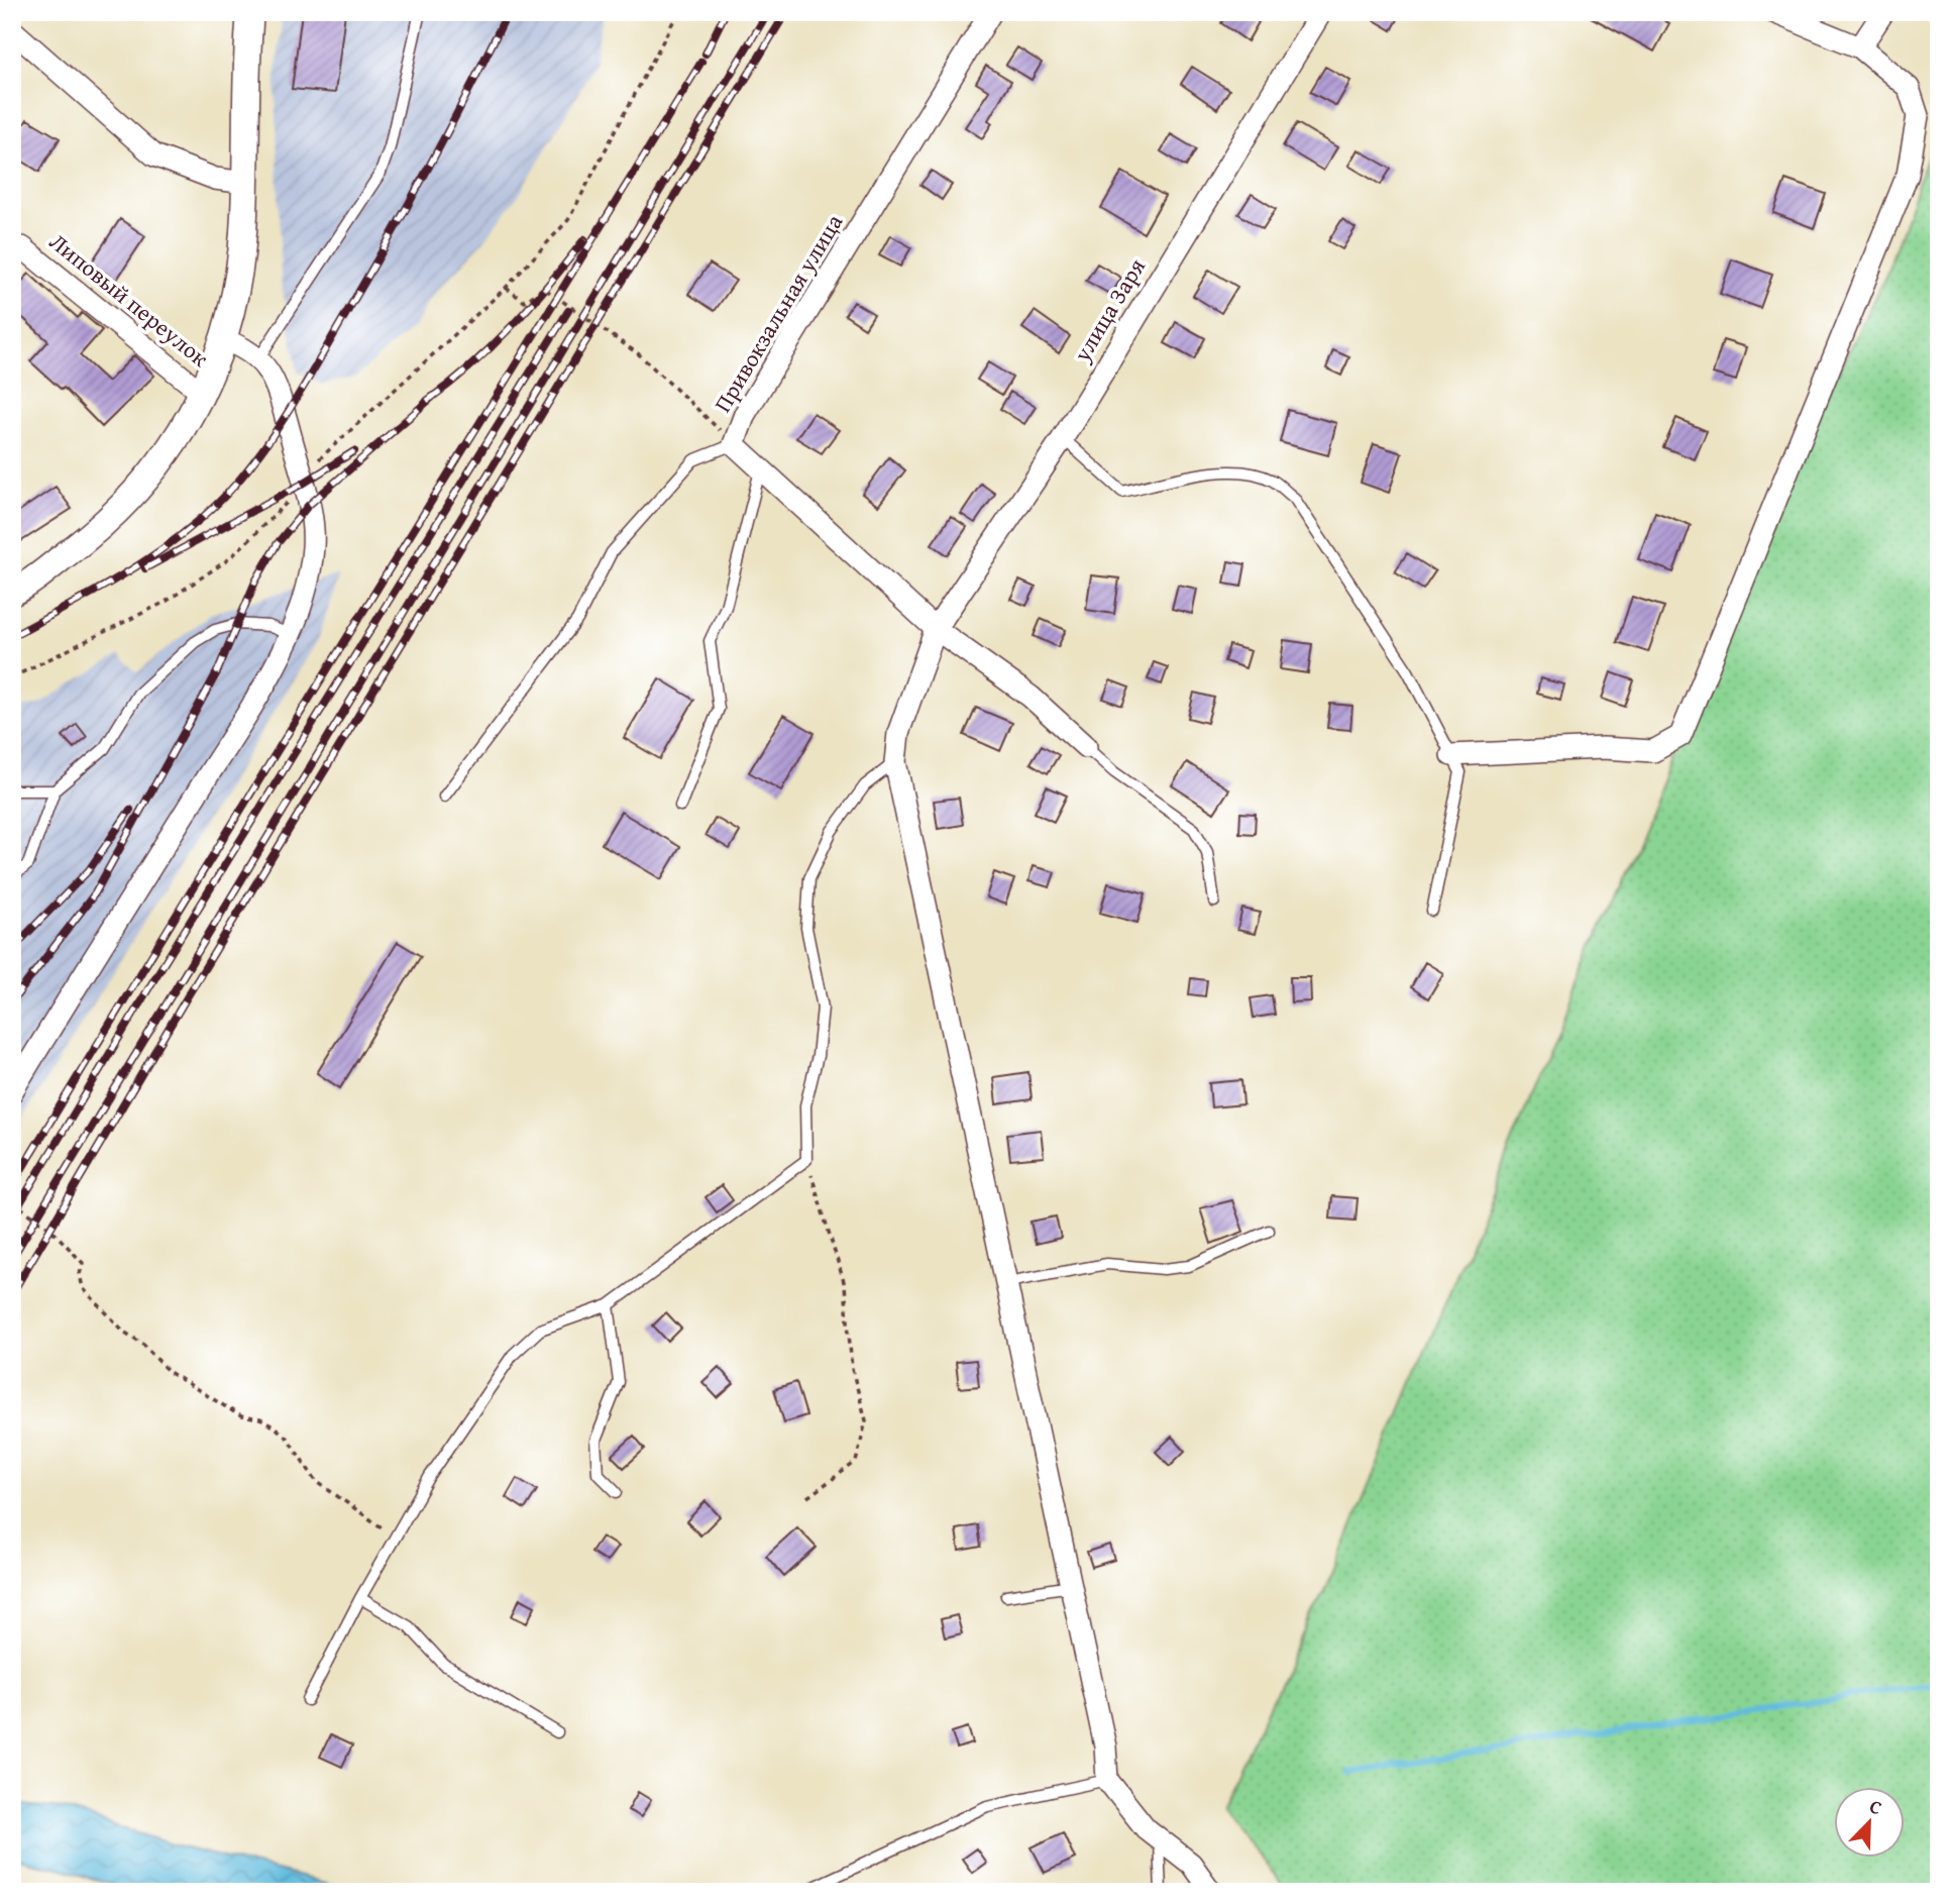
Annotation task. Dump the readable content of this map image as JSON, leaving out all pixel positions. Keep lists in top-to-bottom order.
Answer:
{
  "streets": {
    "street": ["Липовый переулок", "улица Заря", "Привокзальная улица"]
  },
  "crossings": [
    ["улица Заря", "Привокзальная улица"]
  ],
  "north": "top right"
}
